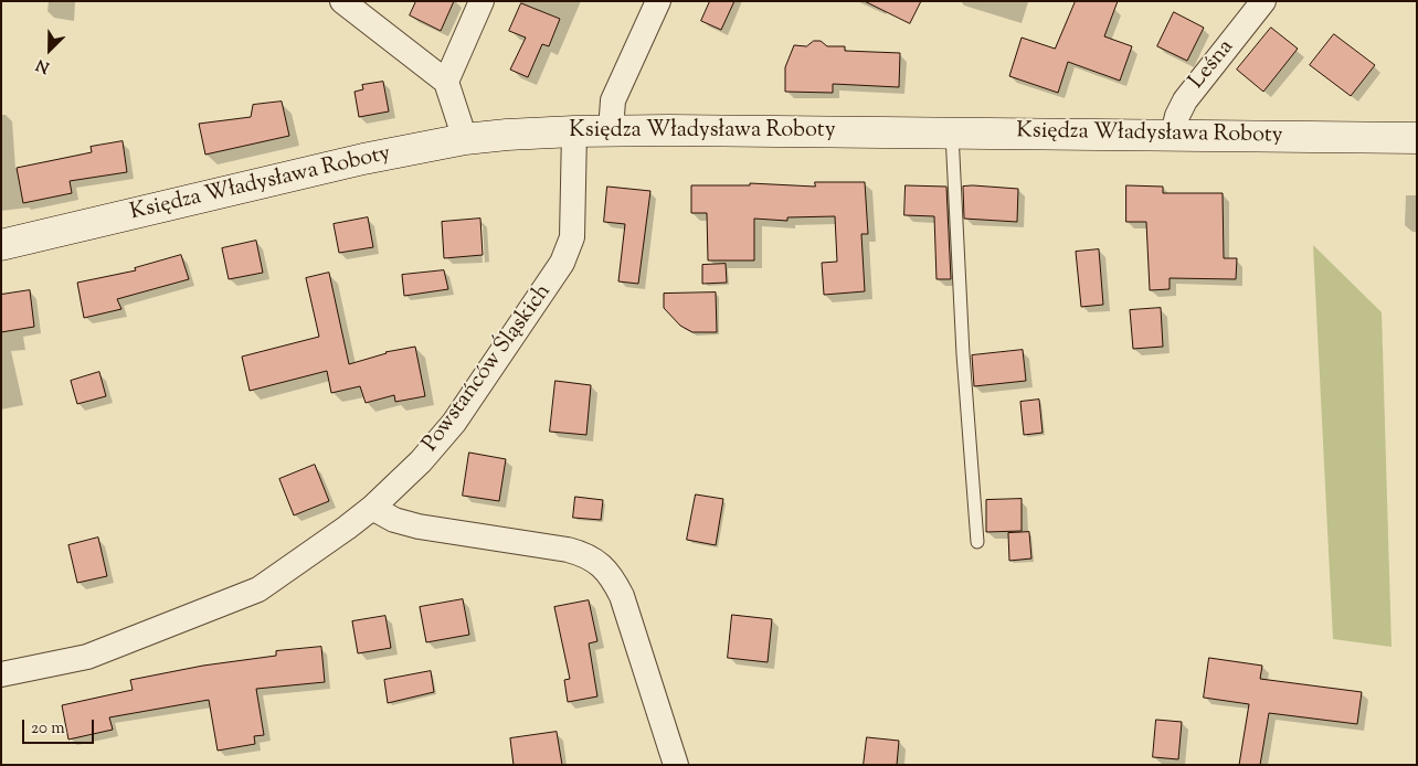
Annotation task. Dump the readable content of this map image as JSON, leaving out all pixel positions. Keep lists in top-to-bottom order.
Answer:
{
  "streets": {
    "main road": ["Księdza Władysława Roboty"],
    "street": ["Leśna", "Powstańców Śląskich"]
  },
  "crossings": [
    ["Leśna", "Księdza Władysława Roboty"],
    ["Księdza Władysława Roboty", "Powstańców Śląskich"]
  ],
  "scale_bar": "20 m",
  "north": "bottom left"
}
